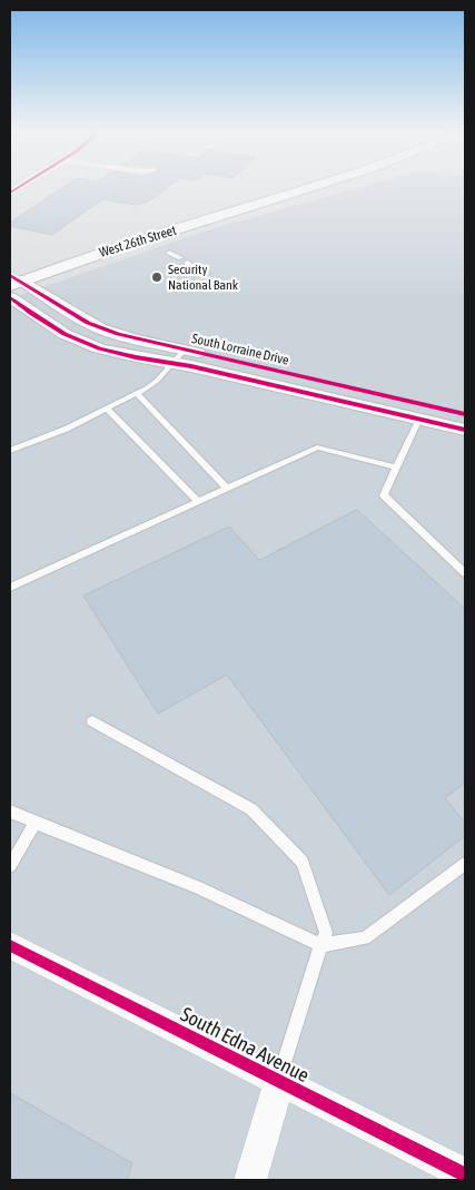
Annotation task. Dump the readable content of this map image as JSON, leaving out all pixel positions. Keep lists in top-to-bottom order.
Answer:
{
  "streets": {
    "main road": ["West 26th Street"],
    "street": ["South Lorraine Drive", "South Edna Avenue"]
  },
  "crossings": [
    ["West 26th Street", "South Lorraine Drive"]
  ],
  "places": ["Security National Bank"]
}
